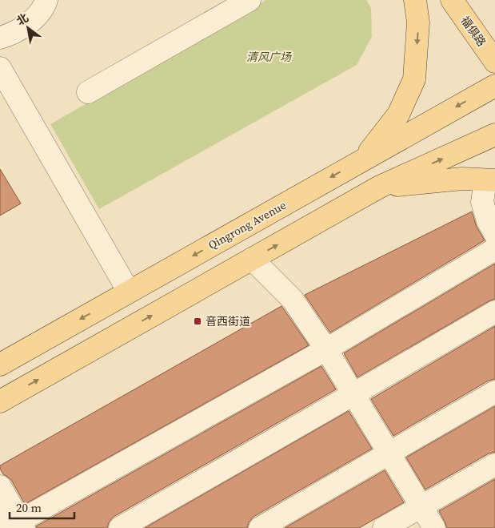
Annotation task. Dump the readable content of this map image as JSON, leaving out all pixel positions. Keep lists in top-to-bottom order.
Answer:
{
  "streets": {
    "main road": ["福俱路", "Qingrong Avenue"]
  },
  "parks": ["清风广场"],
  "places": {
    "transit": ["音西街道"]
  },
  "scale_bar": "20 m",
  "north": "top left"
}
